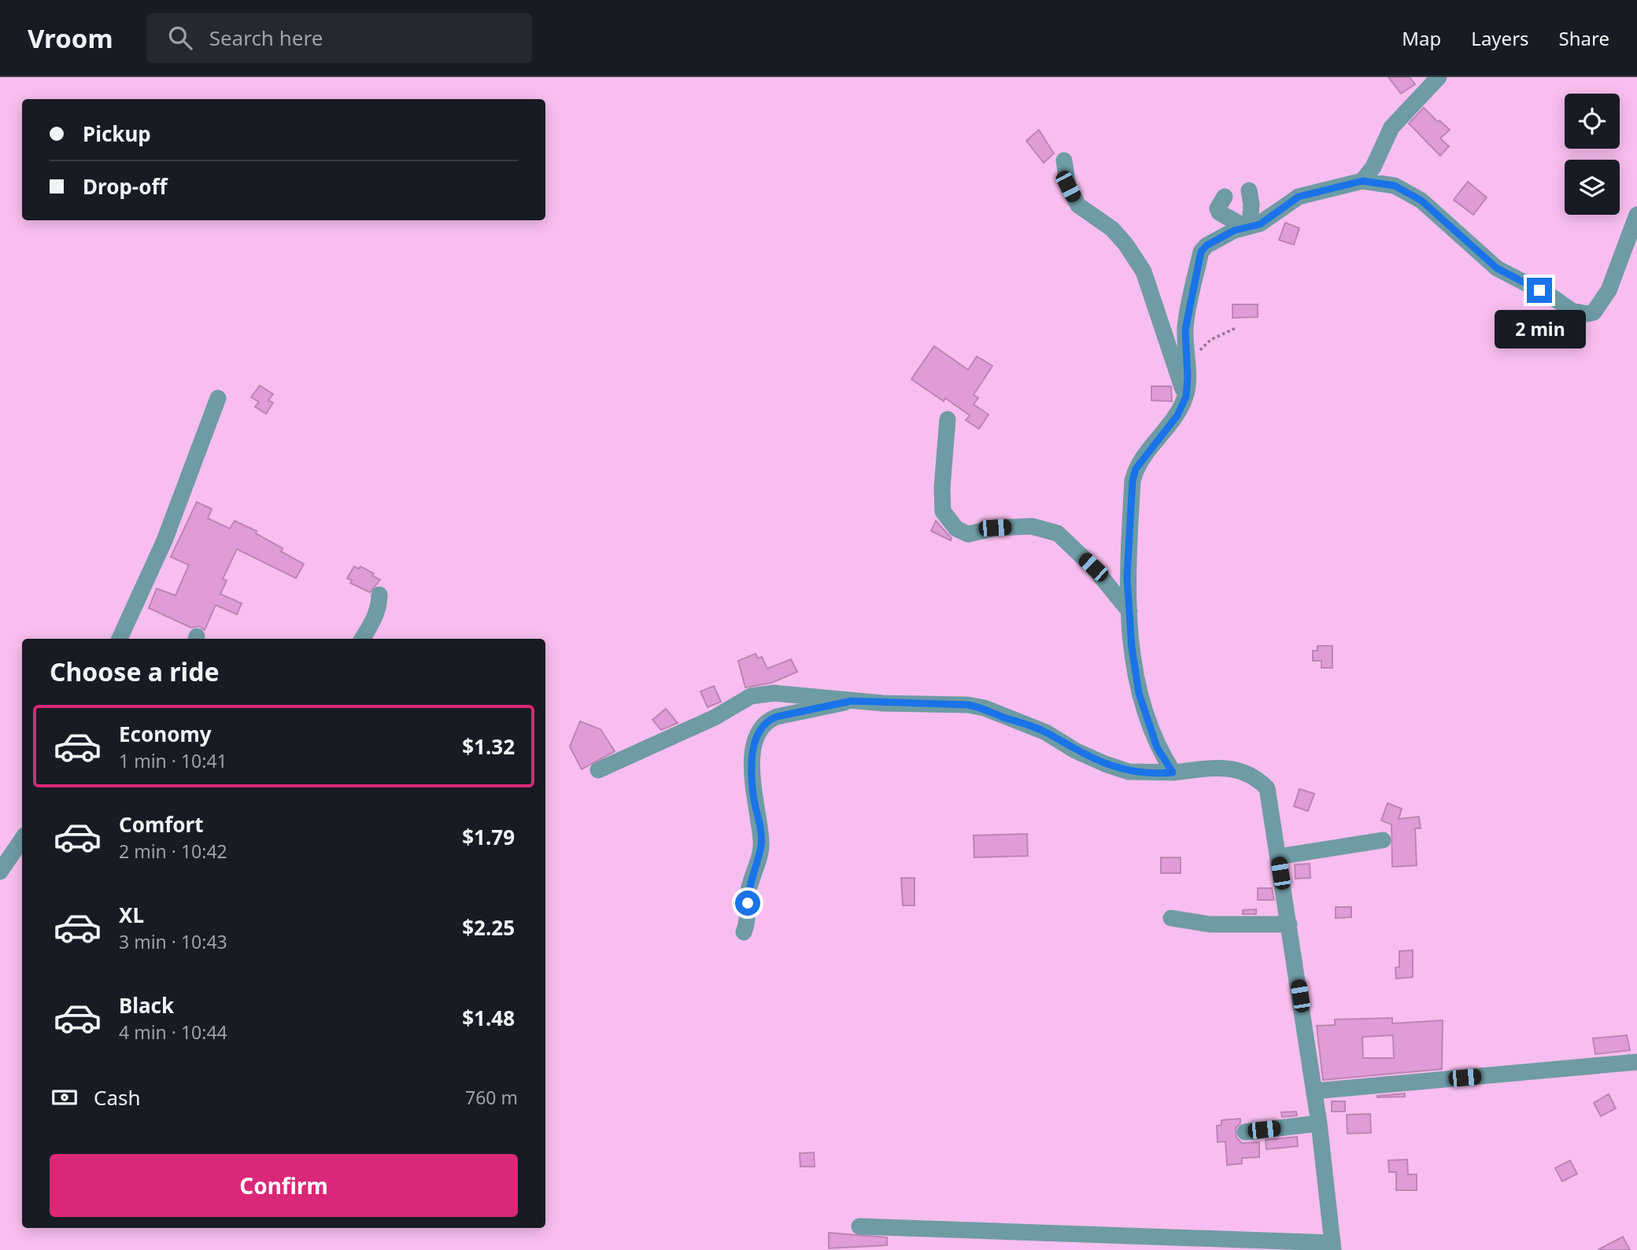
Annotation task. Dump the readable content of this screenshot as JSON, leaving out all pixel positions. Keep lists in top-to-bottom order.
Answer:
{
  "page": {
    "header": "Vroom",
    "search": "Search here",
    "nav": ["Map", "Layers", "Share"],
    "banner": ["Pickup", "Drop-off"],
    "bubble": "2 min",
    "heading": "Choose a ride",
    "list": [
      {
        "name": "Economy",
        "note": "1 min · 10:41",
        "value": "$1.32"
      },
      {
        "name": "Comfort",
        "note": "2 min · 10:42",
        "value": "$1.79"
      },
      {
        "name": "XL",
        "note": "3 min · 10:43",
        "value": "$2.25"
      },
      {
        "name": "Black",
        "note": "4 min · 10:44",
        "value": "$1.48"
      }
    ],
    "pay": ["Cash", "760 m"],
    "buttons": "Confirm"
  }
}
